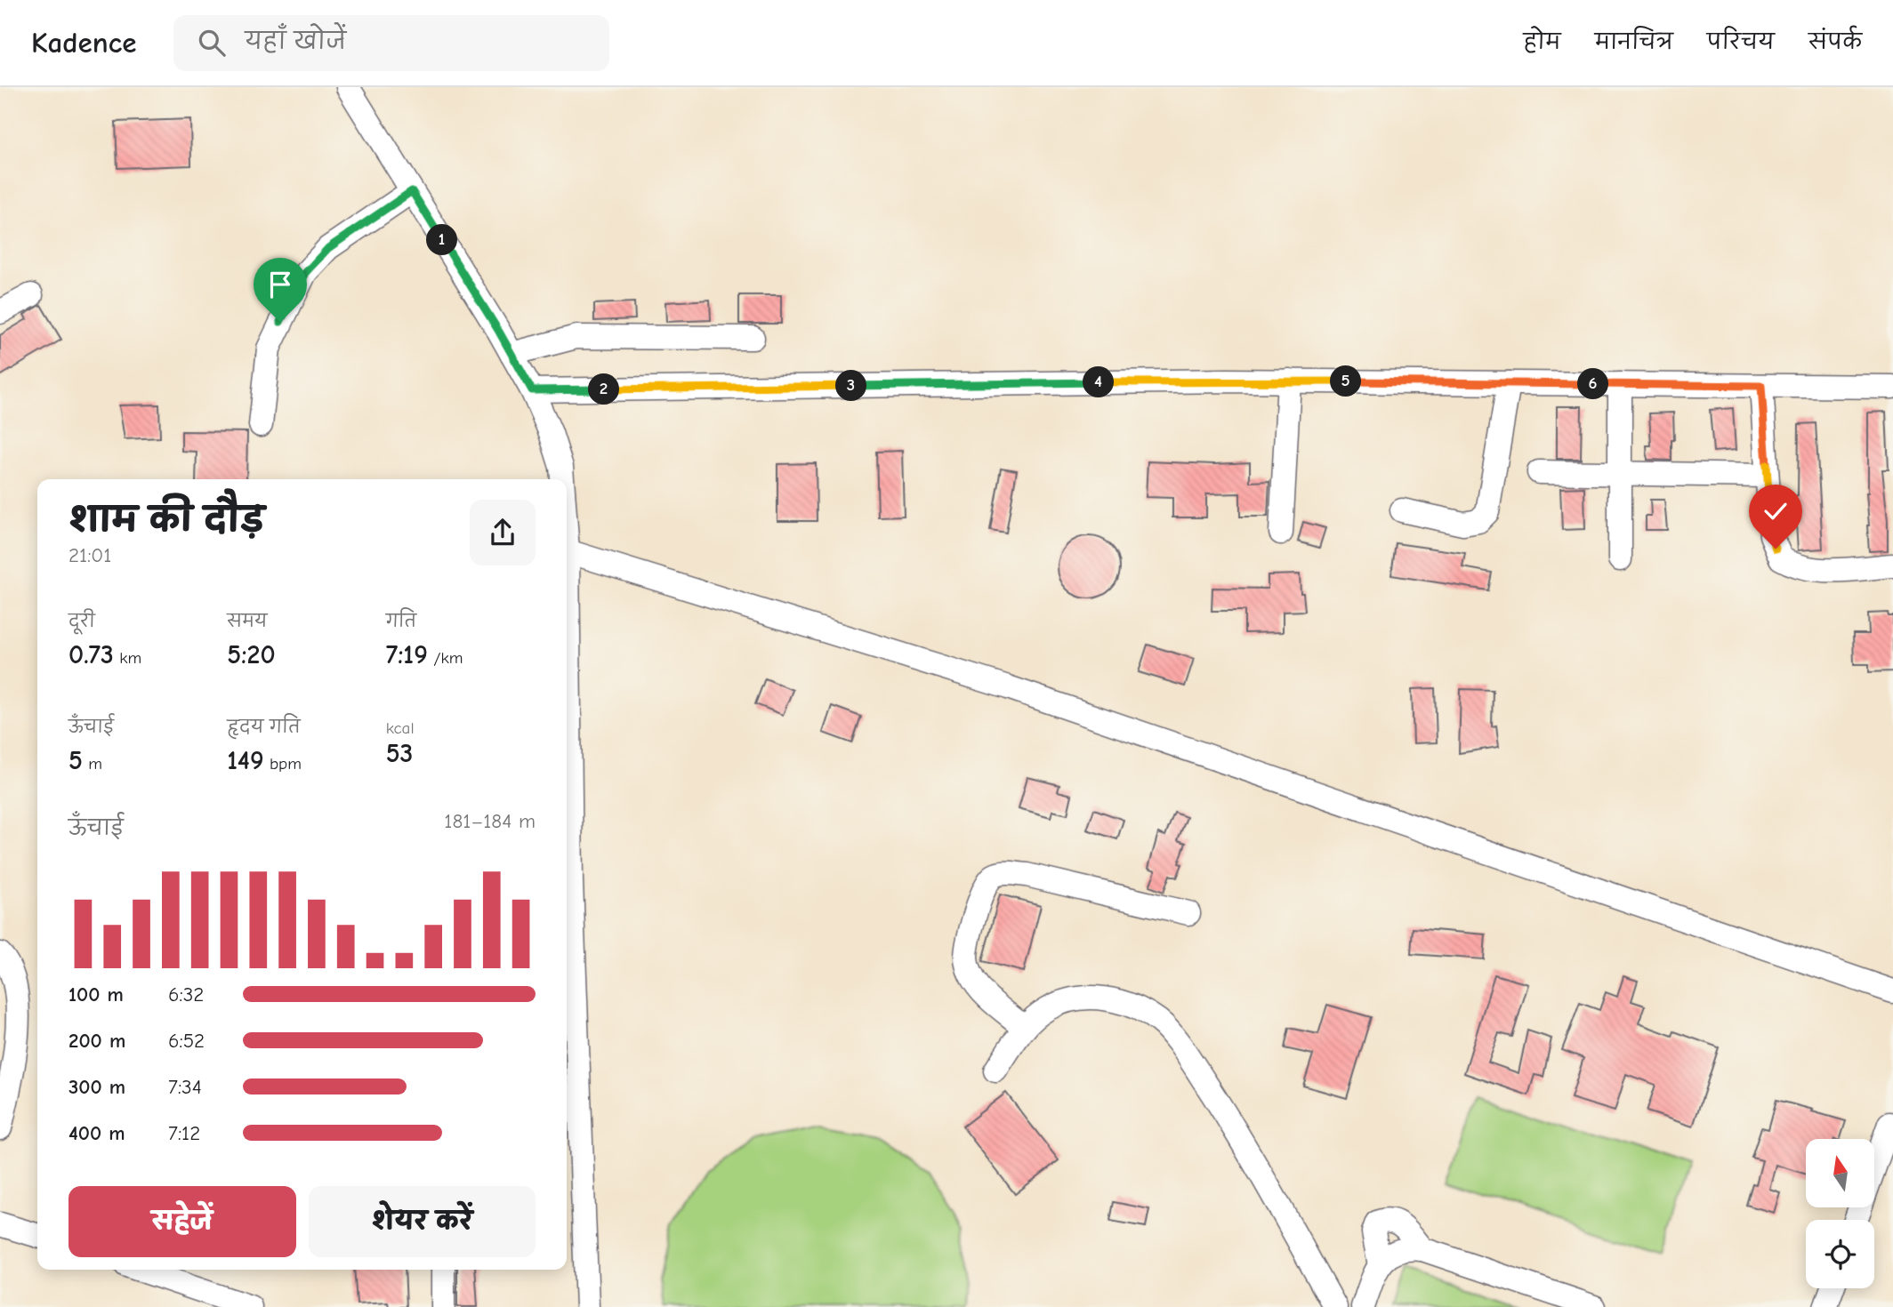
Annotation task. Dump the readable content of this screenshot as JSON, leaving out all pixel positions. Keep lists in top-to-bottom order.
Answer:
{
  "north": "top",
  "page": {
    "header": "Kadence",
    "search": "यहाँ खोजें",
    "nav": [
      "होम",
      "मानचित्र",
      "परिचय",
      "संपर्क"
    ],
    "pins": [
      "1",
      "5",
      "4",
      "6",
      "3",
      "2"
    ],
    "heading": ["शाम की दौड़", "21:01"],
    "stats": [
      ["दूरी", "0.73 km"],
      ["समय", "5:20"],
      ["गति", "7:19 /km"],
      ["ऊँचाई", "5 m"],
      ["हृदय गति", "149 bpm"],
      ["kcal", "53"]
    ],
    "chart": ["ऊँचाई", "181–184 m"],
    "list": [
      {
        "name": "100 m",
        "note": "6:32"
      },
      {
        "name": "200 m",
        "note": "6:52"
      },
      {
        "name": "300 m",
        "note": "7:34"
      },
      {
        "name": "400 m",
        "note": "7:12"
      }
    ],
    "buttons": ["सहेजें", "शेयर करें"]
  }
}
